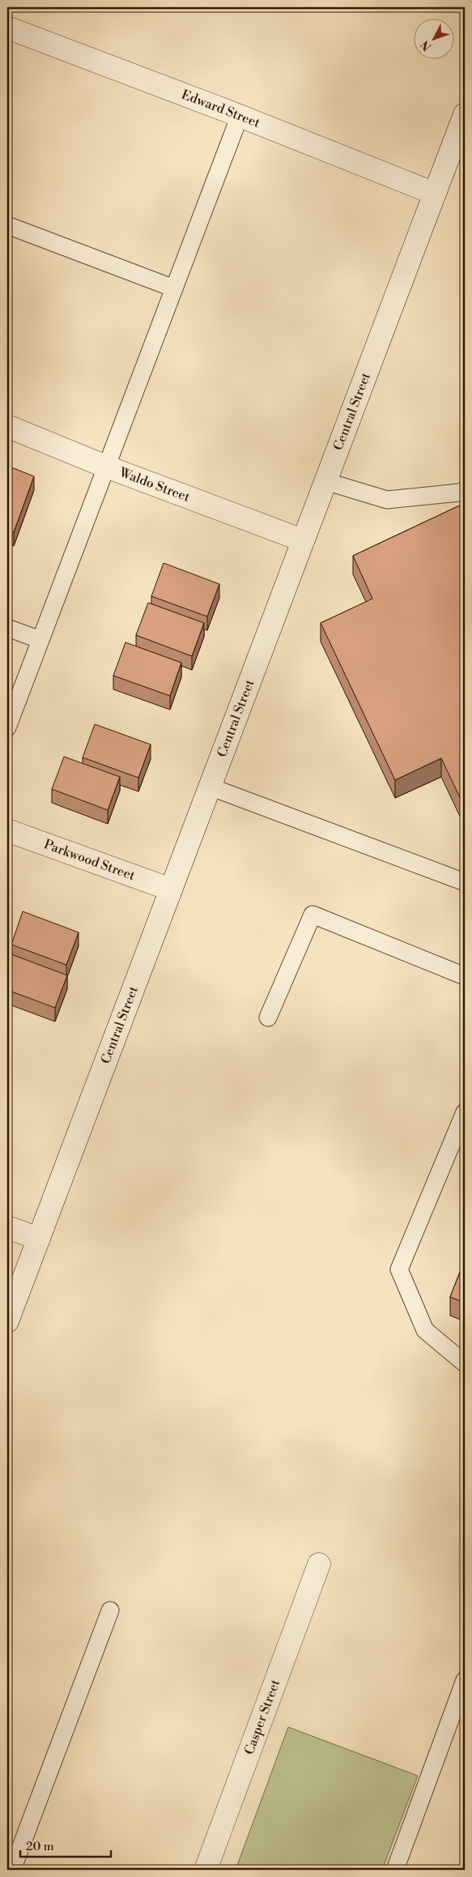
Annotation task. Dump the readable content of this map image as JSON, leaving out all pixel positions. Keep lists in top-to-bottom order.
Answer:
{
  "streets": {
    "street": [
      "Edward Street",
      "Central Street",
      "Waldo Street",
      "Parkwood Street",
      "Casper Street"
    ]
  },
  "crossings": [
    ["Edward Street", "Central Street"],
    ["Central Street", "Waldo Street"],
    ["Central Street", "Parkwood Street"]
  ],
  "scale_bar": "20 m",
  "north": "bottom left"
}
